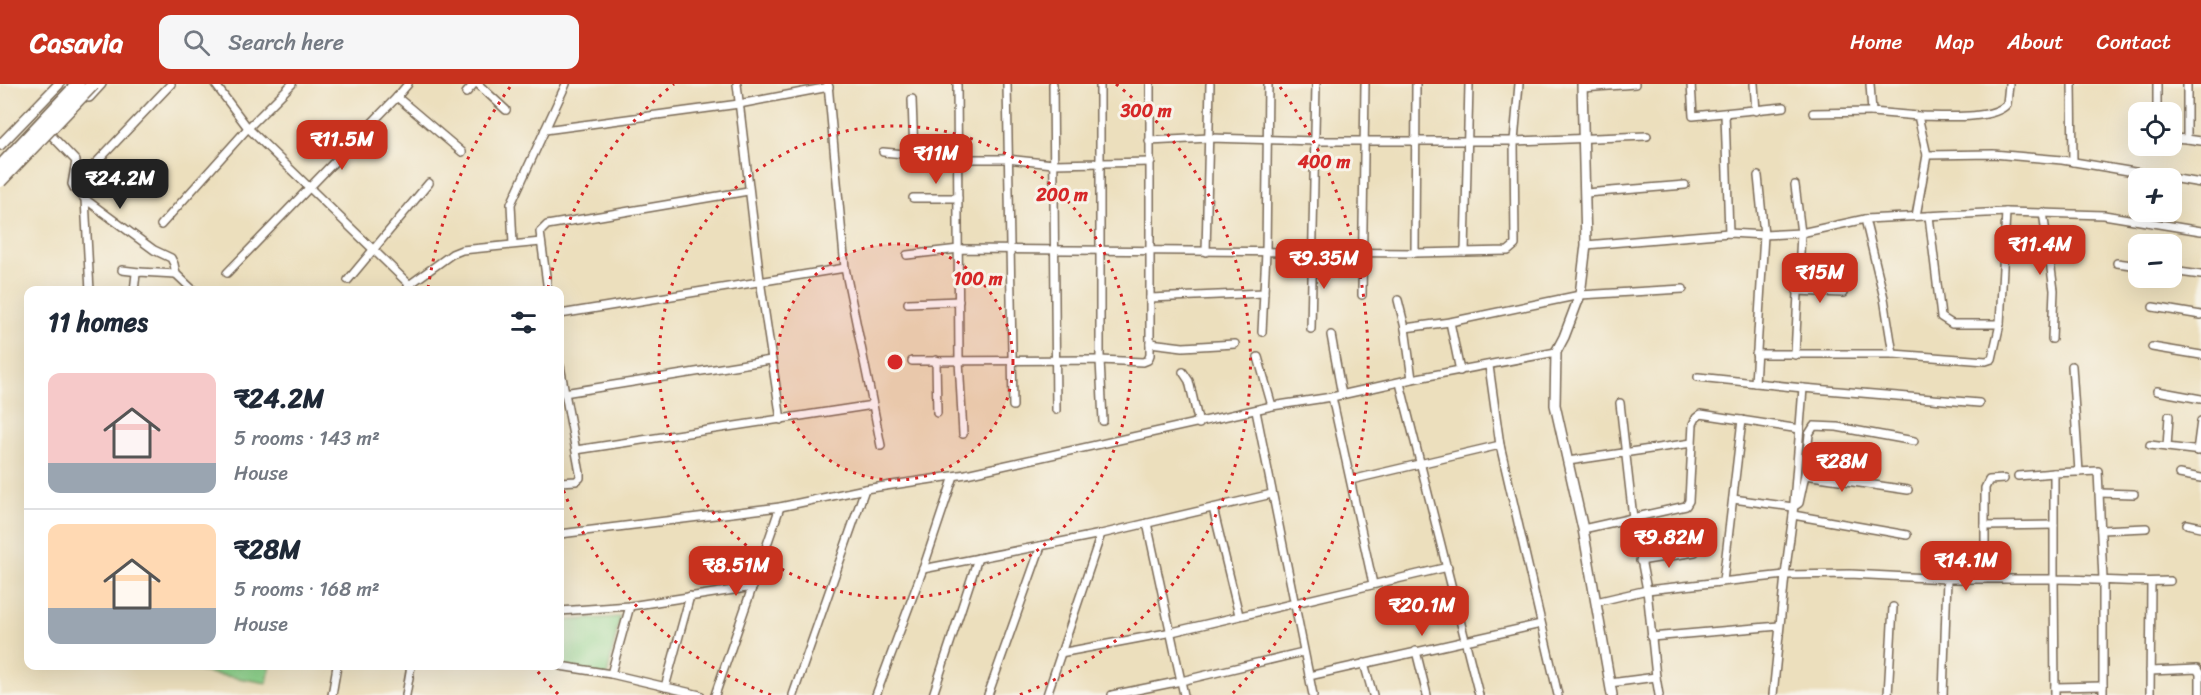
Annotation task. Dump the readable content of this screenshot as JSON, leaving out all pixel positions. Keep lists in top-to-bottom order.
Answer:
{
  "page": {
    "header": "Casavia",
    "search": "Search here",
    "nav": [
      "Home",
      "Map",
      "About",
      "Contact"
    ],
    "map_buttons": ["+", "−"],
    "price": [
      "₹11.5M",
      "₹11M",
      "₹24.2M",
      "₹11.4M",
      "₹9.35M",
      "₹15M",
      "₹28M",
      "₹9.82M",
      "₹14.1M",
      "₹8.51M",
      "₹20.1M"
    ],
    "heading": "11 homes",
    "list": [
      {
        "name": "₹24.2M",
        "note": "5 rooms · 143 m² · House"
      },
      {
        "name": "₹28M",
        "note": "5 rooms · 168 m² · House"
      }
    ]
  },
  "rings": [
    "300 m",
    "400 m",
    "200 m",
    "100 m"
  ]
}
